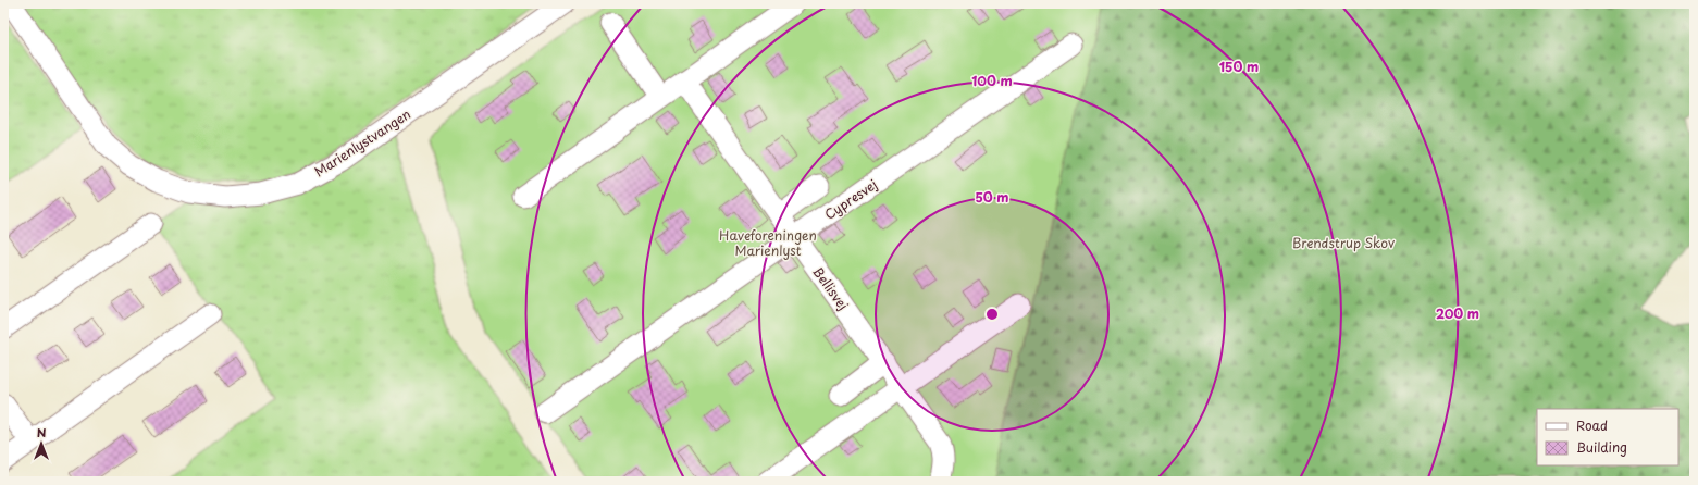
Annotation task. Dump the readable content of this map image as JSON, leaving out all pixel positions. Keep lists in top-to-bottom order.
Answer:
{
  "streets": {
    "street": ["Marienlystvangen", "Cypresvej", "Bellisvej"]
  },
  "crossings": [
    ["Cypresvej", "Bellisvej"]
  ],
  "parks": ["Haveforeningen Marienlyst", "Brendstrup Skov"],
  "legend": ["Road", "Building"],
  "north": "top",
  "rings": [
    "150 m",
    "100 m",
    "50 m",
    "200 m"
  ]
}
